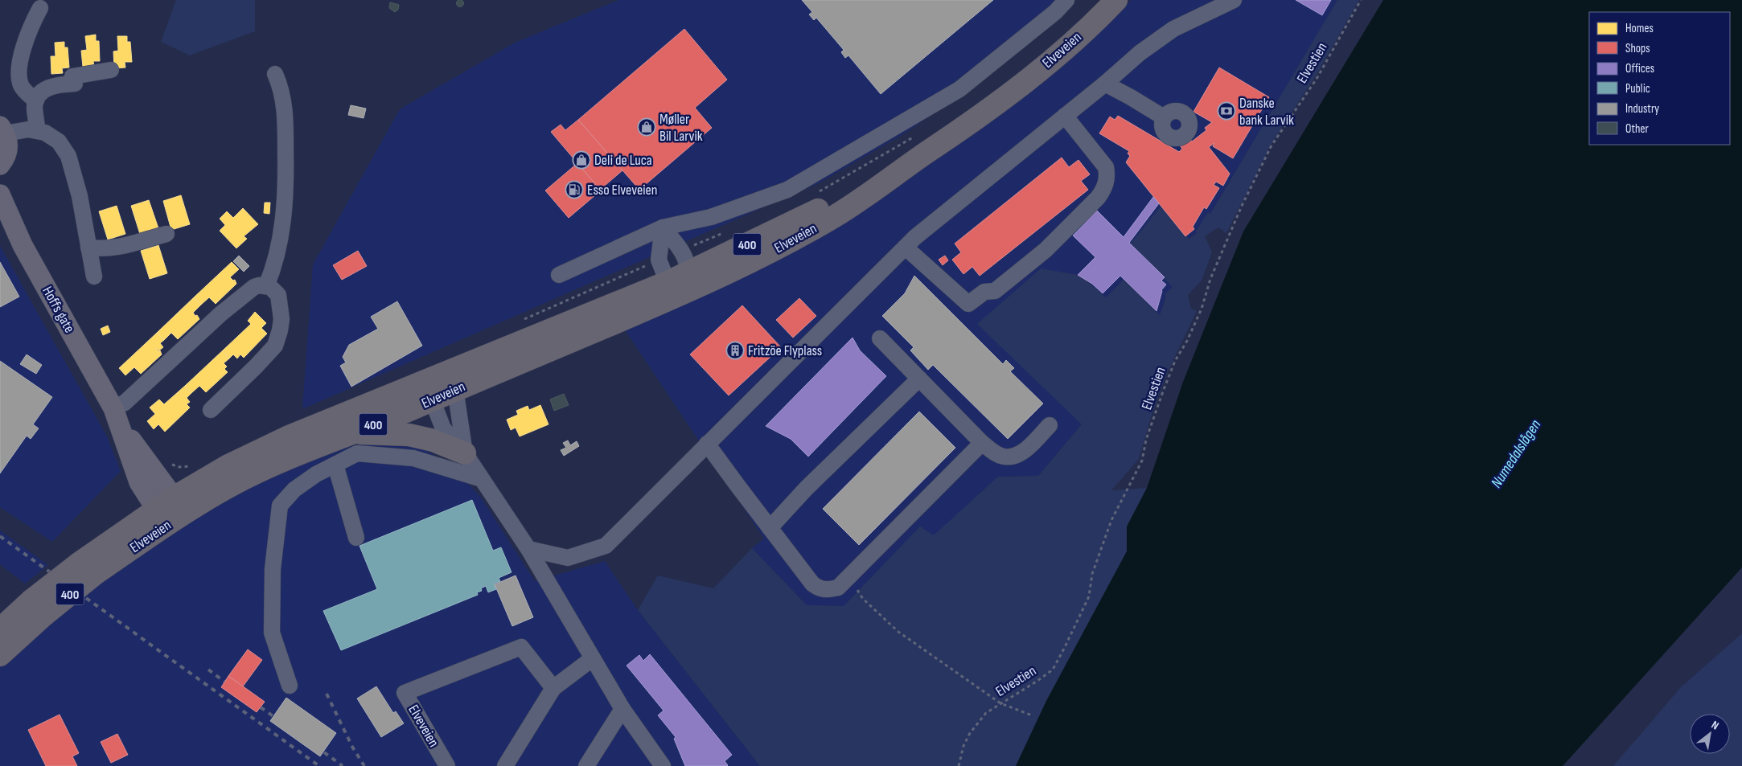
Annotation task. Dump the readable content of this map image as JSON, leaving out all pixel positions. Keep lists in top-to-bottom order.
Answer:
{
  "streets": {
    "highway": ["Elveveien", "400"],
    "main road": ["Hoffs gate"],
    "path": ["Elvestien"]
  },
  "crossings": [
    ["Elveveien", "400"],
    ["Elveveien", "Hoffs gate"]
  ],
  "water": ["Numedalslågen"],
  "places": {
    "bank": ["Danske bank Larvik"],
    "shop": ["Møller Bil Larvik", "Deli de Luca"],
    "fuel station": ["Esso Elveveien"],
    "building": ["Fritzöe Flyplass"]
  },
  "legend": [
    "Homes",
    "Shops",
    "Offices",
    "Public",
    "Industry",
    "Other"
  ],
  "north": "top right"
}
